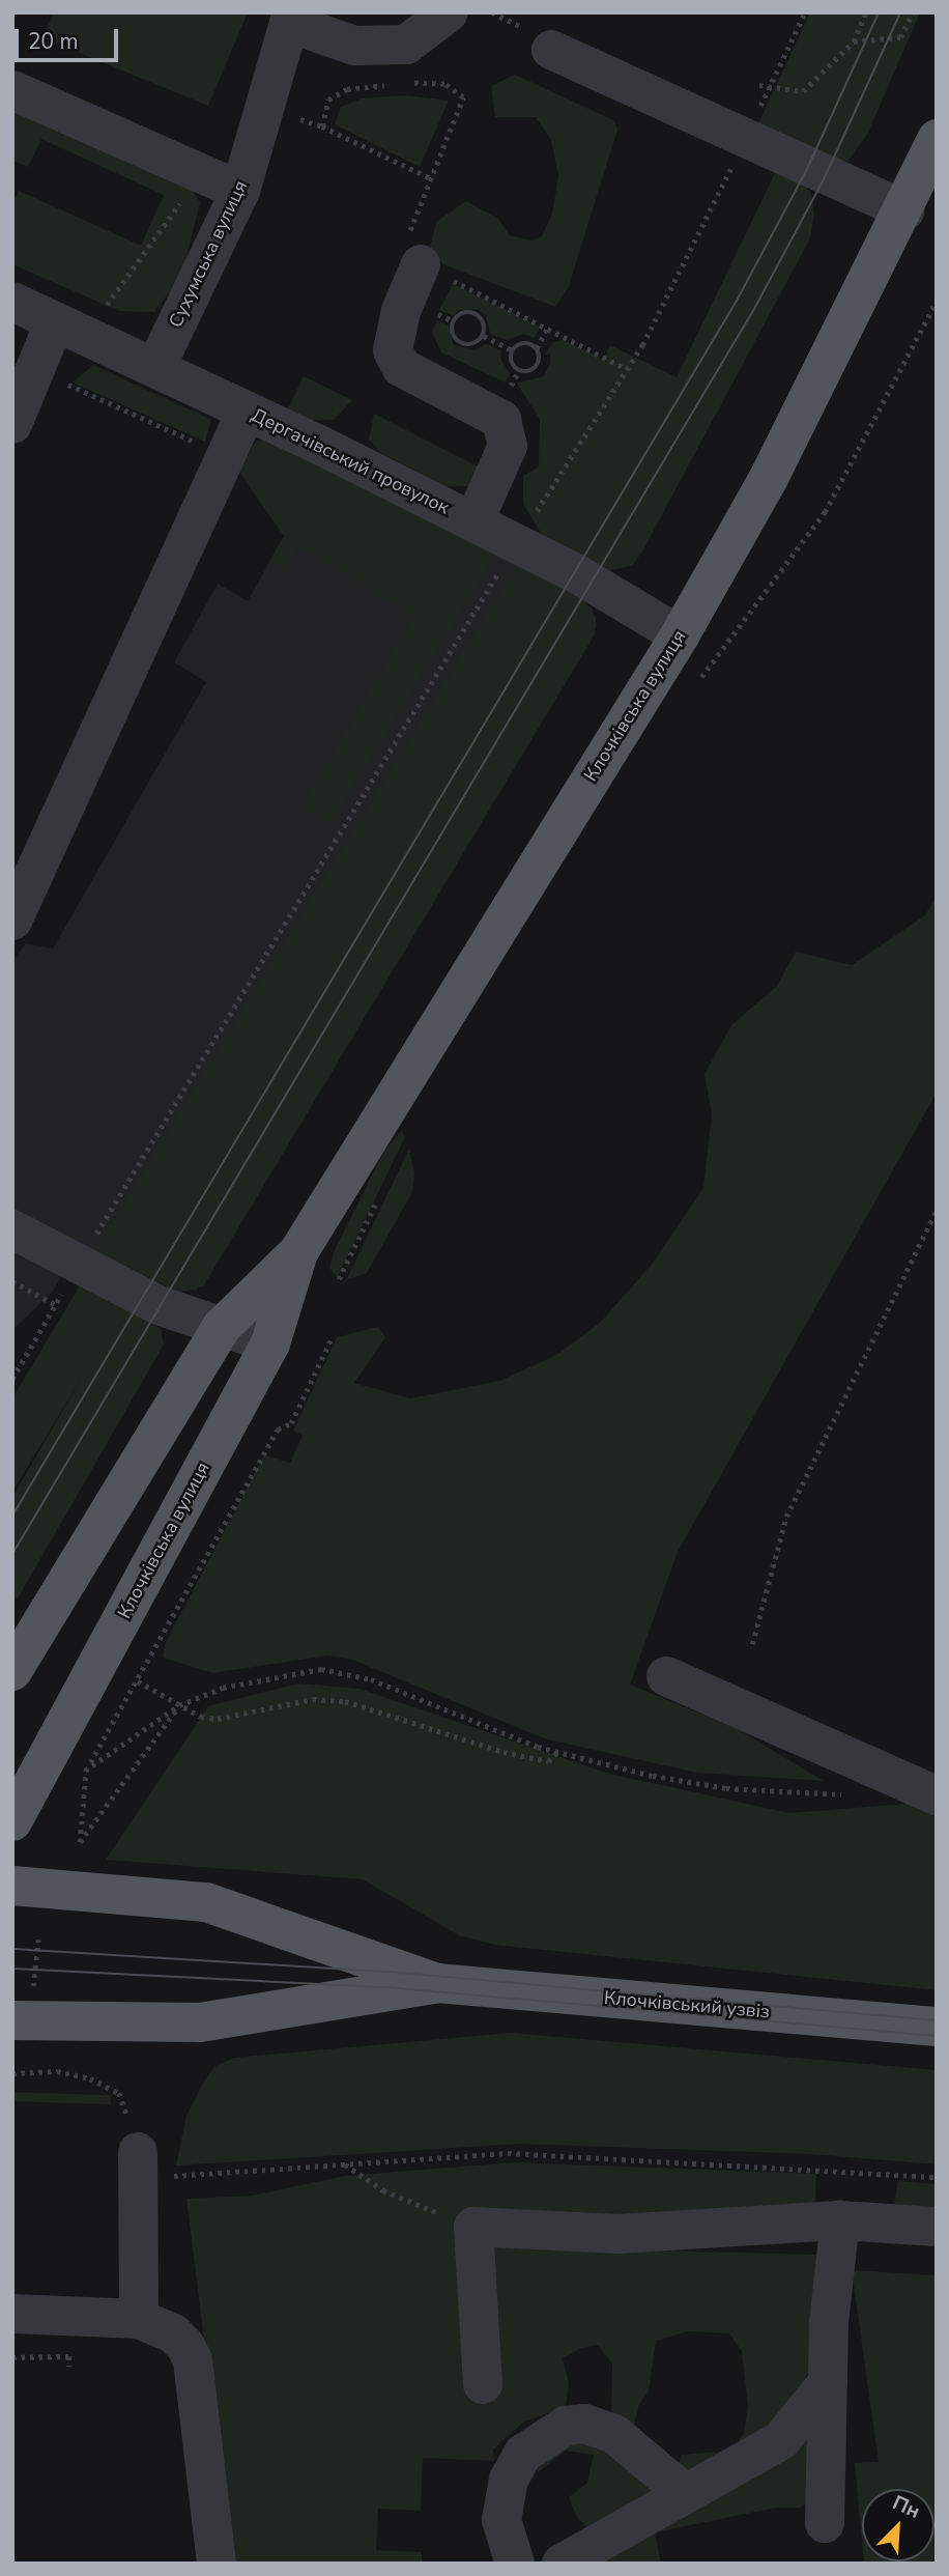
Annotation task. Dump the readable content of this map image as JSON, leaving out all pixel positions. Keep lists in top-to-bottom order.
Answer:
{
  "streets": {
    "main road": ["Клочківська вулиця", "Клочківський узвіз"],
    "street": ["Сухумська вулиця", "Дергачівський провулок"]
  },
  "crossings": [
    ["Сухумська вулиця", "Дергачівський провулок"],
    ["Дергачівський провулок", "Клочківська вулиця"]
  ],
  "scale_bar": "20 m",
  "north": "top right"
}
